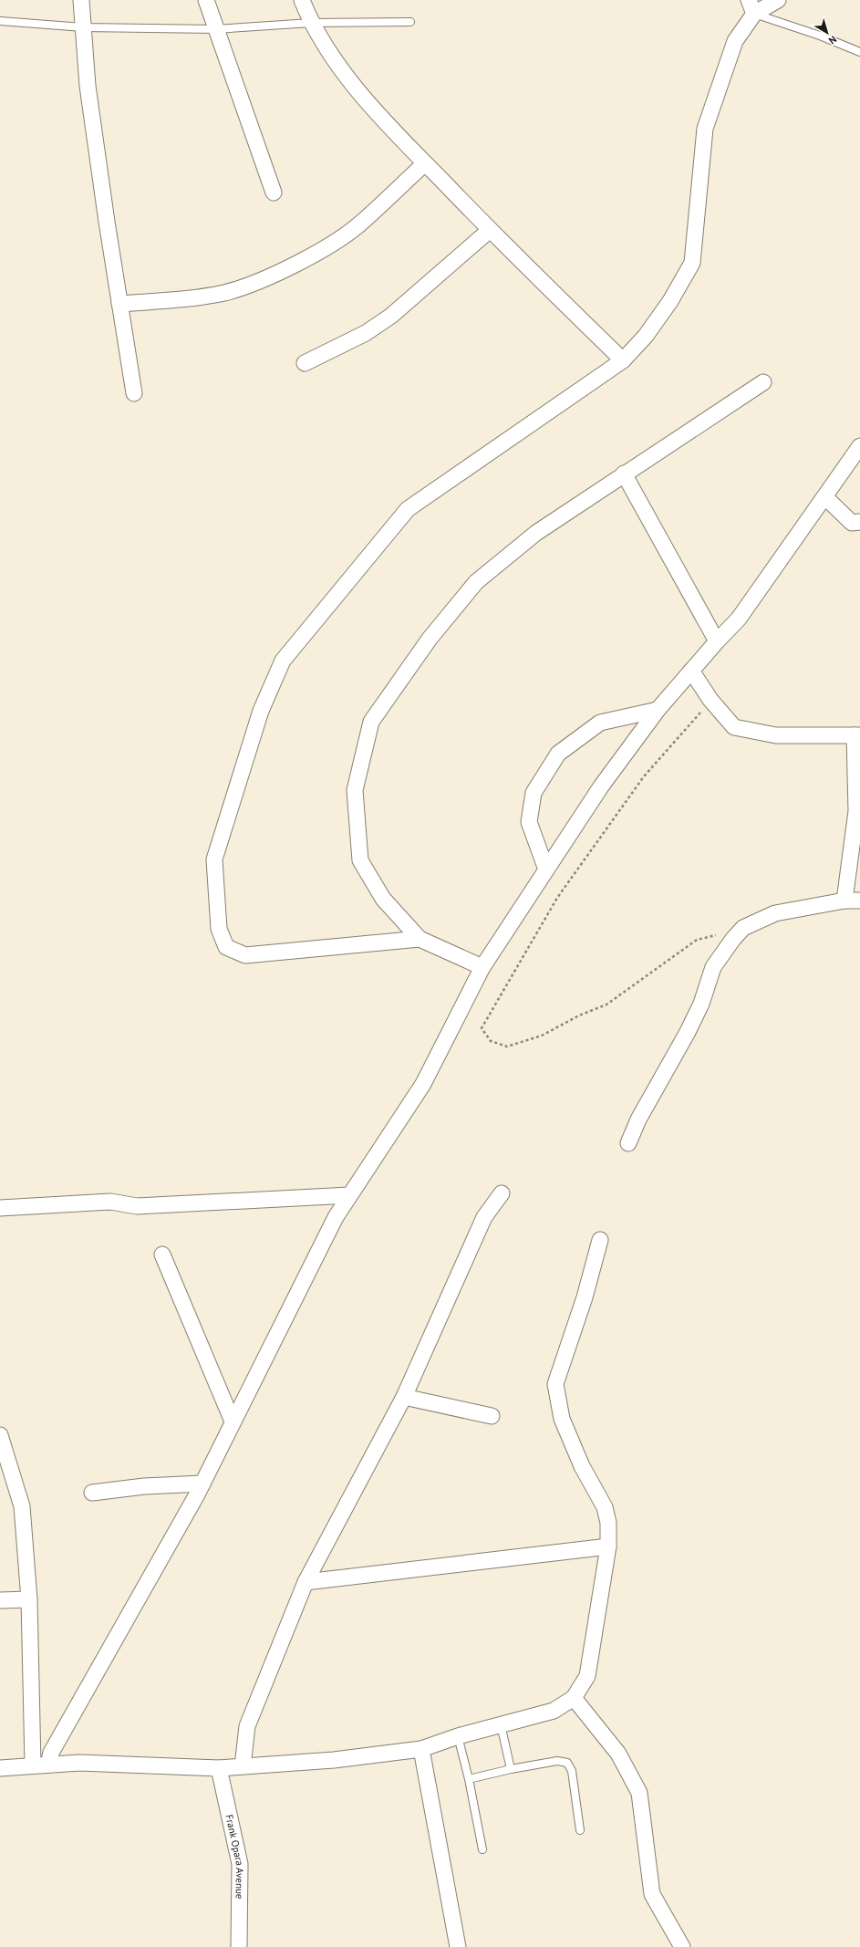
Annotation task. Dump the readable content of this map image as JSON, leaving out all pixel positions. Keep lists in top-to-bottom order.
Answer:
{
  "streets": {
    "street": ["Frank Opara Avenue"]
  },
  "north": "bottom right"
}
